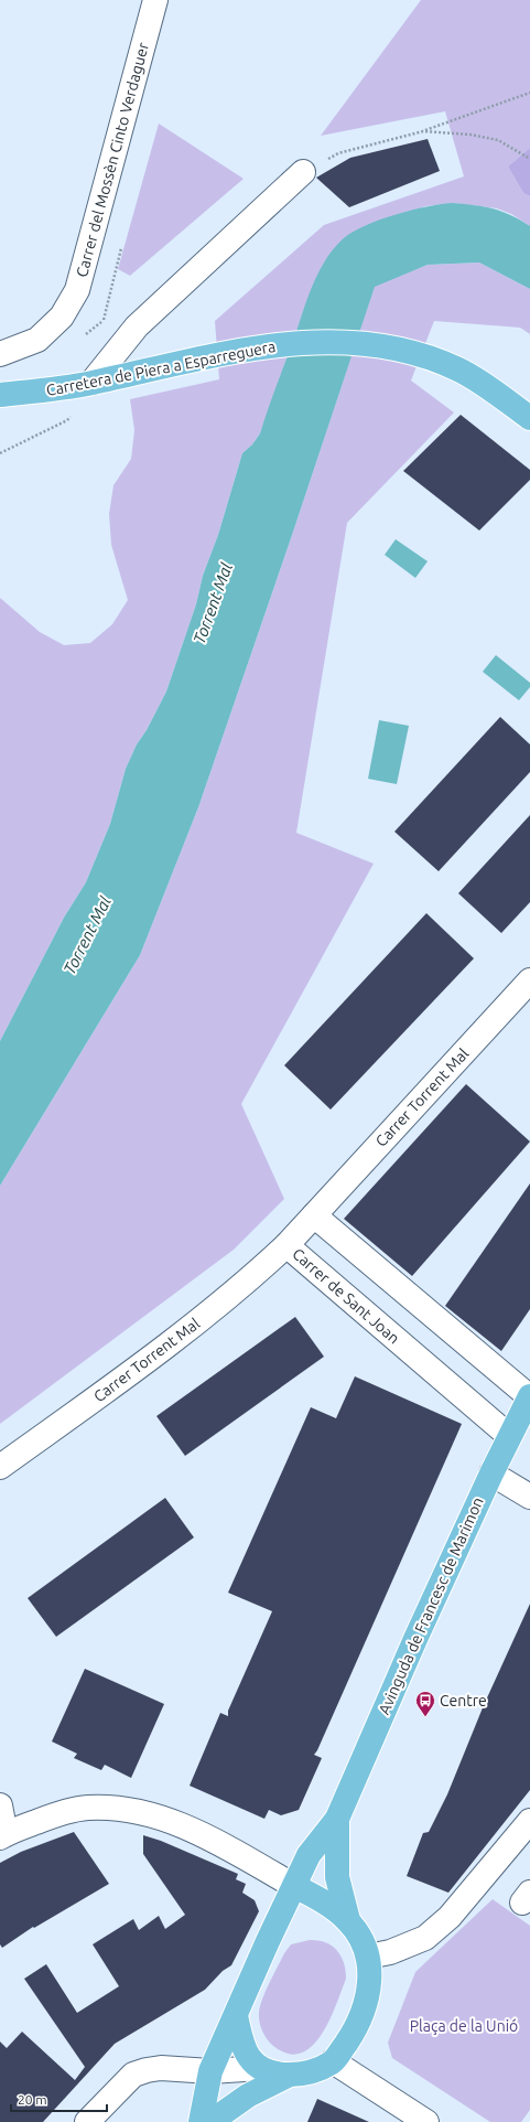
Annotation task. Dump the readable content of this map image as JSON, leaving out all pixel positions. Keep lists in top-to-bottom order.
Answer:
{
  "streets": {
    "main road": ["Carretera de Piera a Esparreguera", "Avinguda de Francesc de Marimon"],
    "street": ["Carrer del Mossèn Cinto Verdaguer", "Carrer Torrent Mal", "Carrer de Sant Joan"]
  },
  "crossings": [
    ["Carrer Torrent Mal", "Carrer de Sant Joan"],
    ["Carrer de Sant Joan", "Avinguda de Francesc de Marimon"]
  ],
  "water": ["Torrent Mal"],
  "parks": ["Plaça de la Unió"],
  "places": {
    "bus stop": ["Centre"]
  },
  "scale_bar": "20 m"
}
